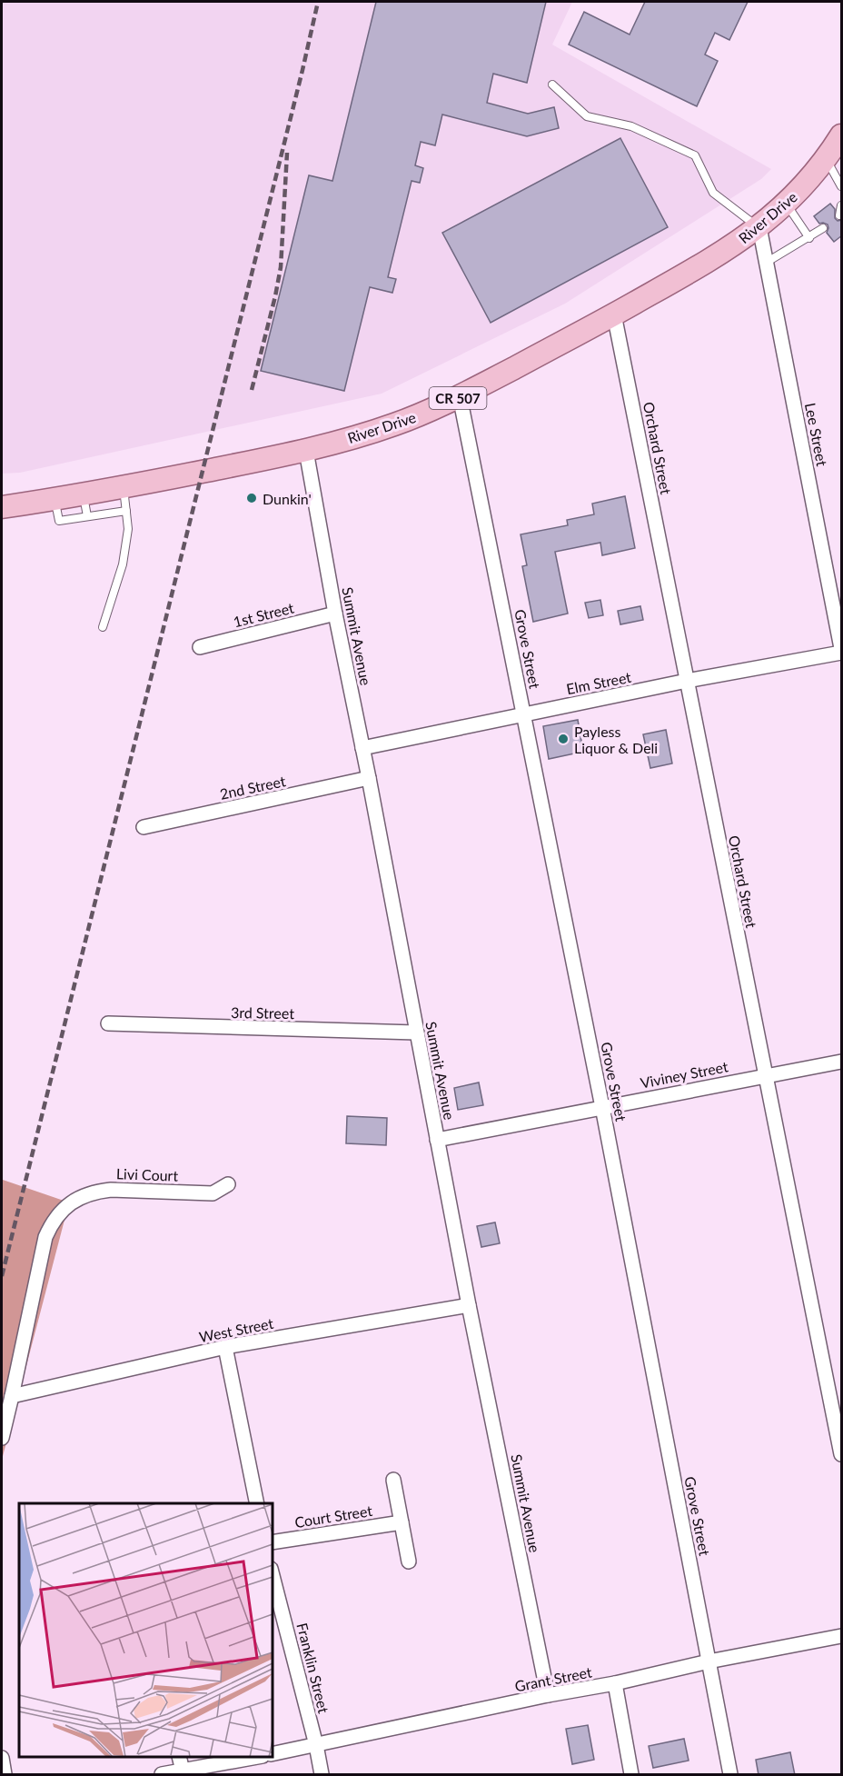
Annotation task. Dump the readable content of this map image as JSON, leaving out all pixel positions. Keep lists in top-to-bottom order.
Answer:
{
  "streets": {
    "main road": ["River Drive", "CR 507"],
    "street": [
      "Lee Street",
      "Orchard Street",
      "1st Street",
      "Summit Avenue",
      "Grove Street",
      "Elm Street",
      "2nd Street",
      "3rd Street",
      "Viviney Street",
      "Livi Court",
      "West Street",
      "Court Street",
      "Franklin Street",
      "Grant Street"
    ]
  },
  "crossings": [
    ["River Drive", "Lee Street"],
    ["River Drive", "Orchard Street"],
    ["River Drive", "Summit Avenue"],
    ["River Drive", "Grove Street"],
    ["Lee Street", "Elm Street"],
    ["Orchard Street", "Elm Street"],
    ["Orchard Street", "Viviney Street"],
    ["1st Street", "Summit Avenue"],
    ["Summit Avenue", "Elm Street"],
    ["Summit Avenue", "2nd Street"],
    ["Summit Avenue", "3rd Street"],
    ["Summit Avenue", "Viviney Street"],
    ["Summit Avenue", "West Street"],
    ["Summit Avenue", "Grant Street"],
    ["Grove Street", "Elm Street"],
    ["Grove Street", "Viviney Street"],
    ["Grove Street", "Grant Street"],
    ["Livi Court", "West Street"],
    ["Franklin Street", "Grant Street"]
  ],
  "places": ["Dunkin'", "Payless Liquor & Deli"]
}
